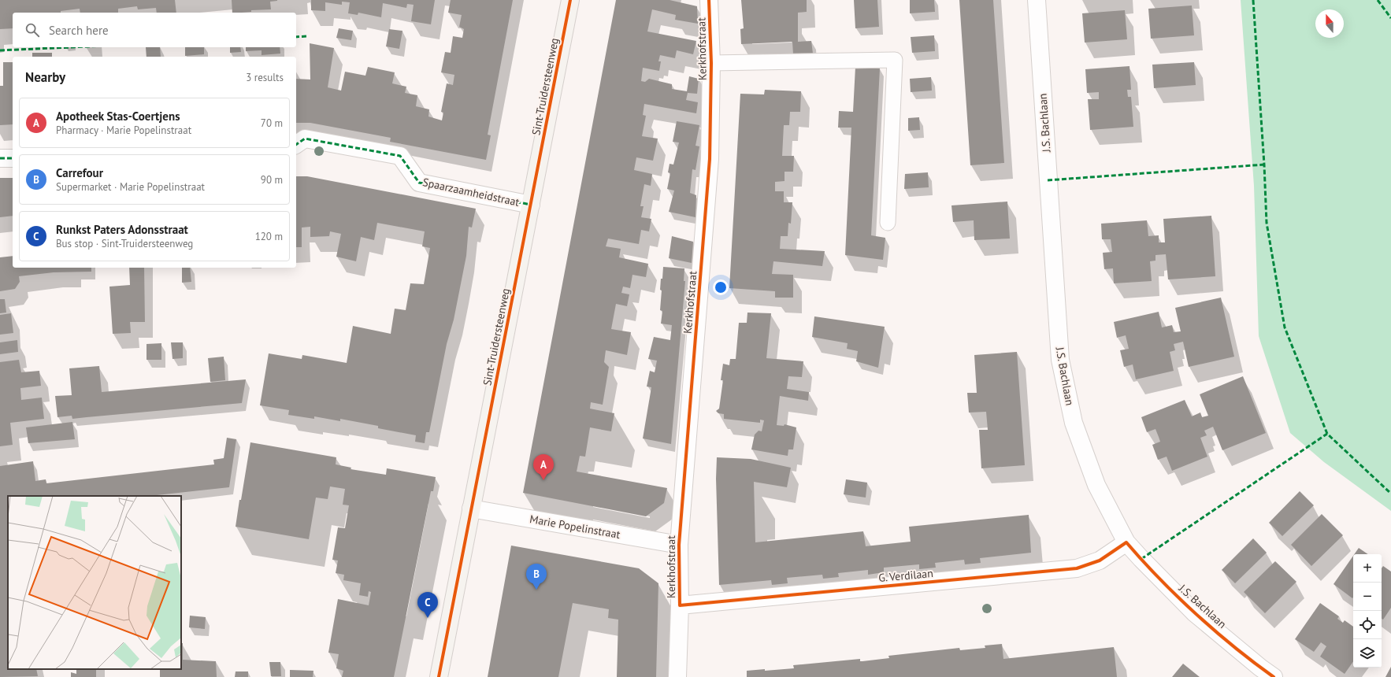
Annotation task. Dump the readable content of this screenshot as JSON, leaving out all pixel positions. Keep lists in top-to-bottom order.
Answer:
{
  "streets": {
    "main road": ["Sint-Truidersteenweg"],
    "street": [
      "Kerkhofstraat",
      "J.S. Bachlaan",
      "Spaarzaamheidstraat",
      "Marie Popelinstraat",
      "G. Verdilaan"
    ]
  },
  "crossings": [
    ["Kerkhofstraat", "Marie Popelinstraat"],
    ["Kerkhofstraat", "G. Verdilaan"],
    ["Sint-Truidersteenweg", "Spaarzaamheidstraat"],
    ["Sint-Truidersteenweg", "Marie Popelinstraat"],
    ["J.S. Bachlaan", "G. Verdilaan"]
  ],
  "north": "top",
  "page": {
    "search": "Search here",
    "heading": ["Nearby", "3 results"],
    "list": [
      {
        "mark": "A",
        "name": "Apotheek Stas-Coertjens",
        "note": "Pharmacy · Marie Popelinstraat",
        "value": "70 m"
      },
      {
        "mark": "B",
        "name": "Carrefour",
        "note": "Supermarket · Marie Popelinstraat",
        "value": "90 m"
      },
      {
        "mark": "C",
        "name": "Runkst Paters Adonsstraat",
        "note": "Bus stop · Sint-Truidersteenweg",
        "value": "120 m"
      }
    ],
    "pins": ["A", "B", "C"],
    "map_buttons": ["+", "−"]
  }
}
